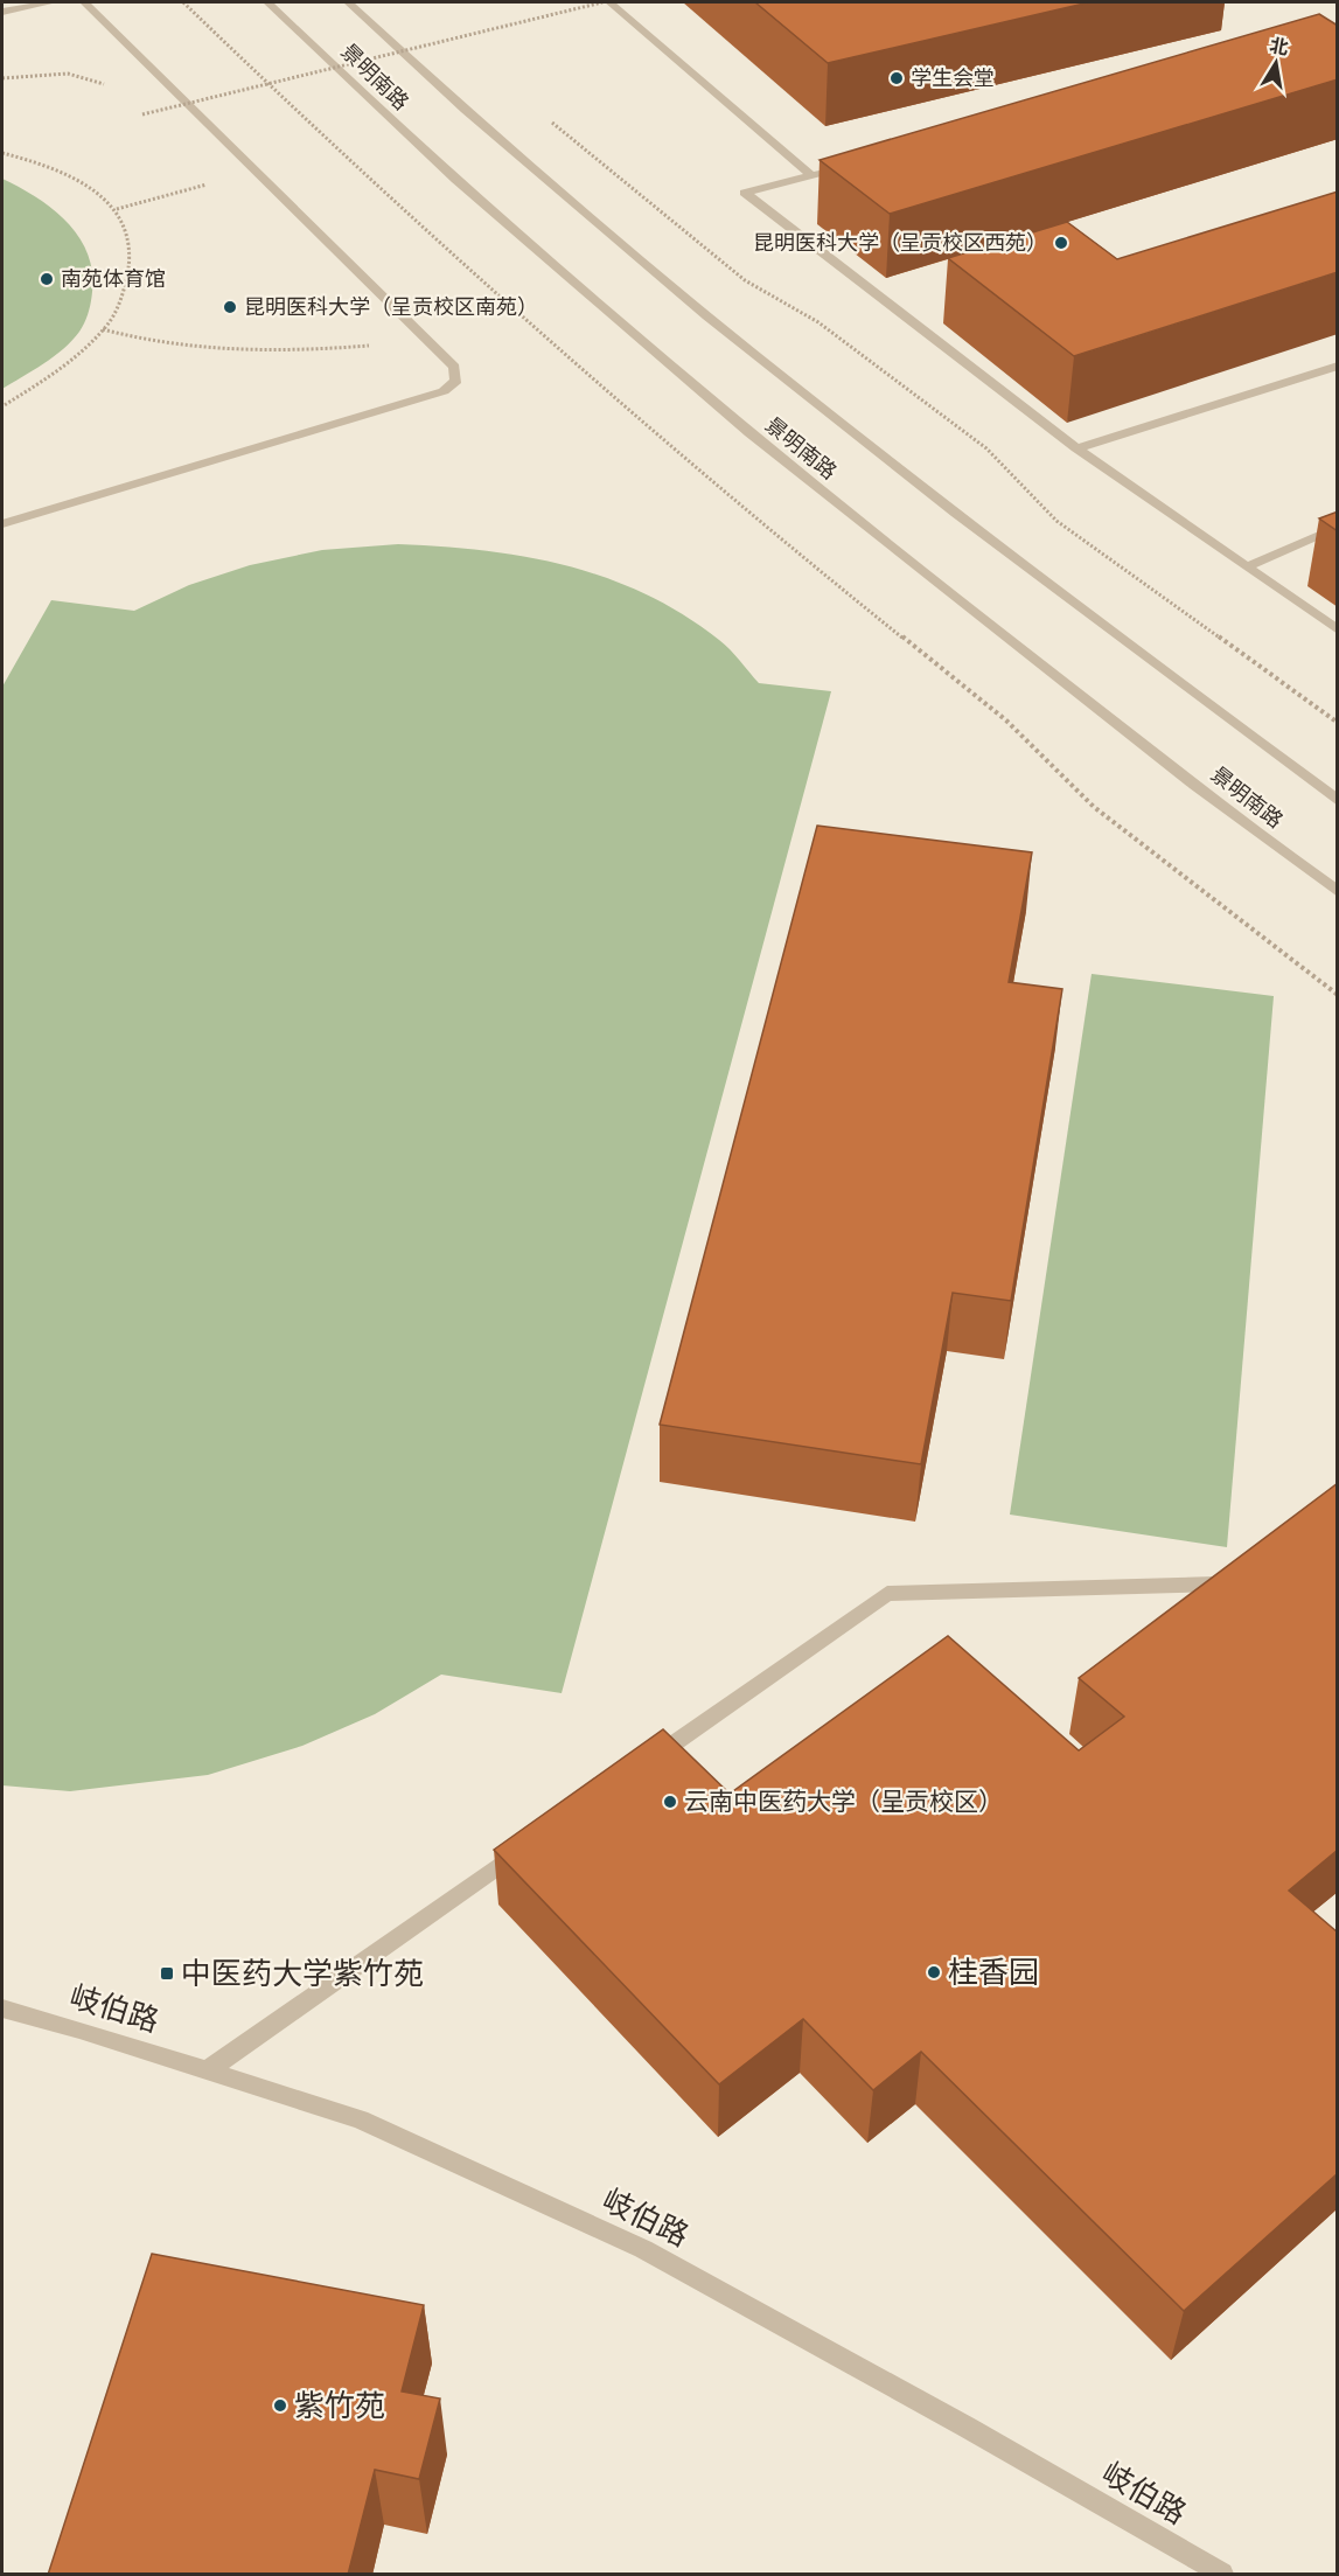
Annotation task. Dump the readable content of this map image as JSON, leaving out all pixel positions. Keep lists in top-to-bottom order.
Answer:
{
  "streets": {
    "street": ["景明南路", "岐伯路"]
  },
  "places": {
    "other": [
      "学生会堂",
      "昆明医科大学（呈贡校区西苑）",
      "南苑体育馆",
      "昆明医科大学（呈贡校区南苑）",
      "云南中医药大学（呈贡校区）",
      "桂香园",
      "紫竹苑"
    ],
    "transit": ["中医药大学紫竹苑"]
  },
  "north": "top"
}
